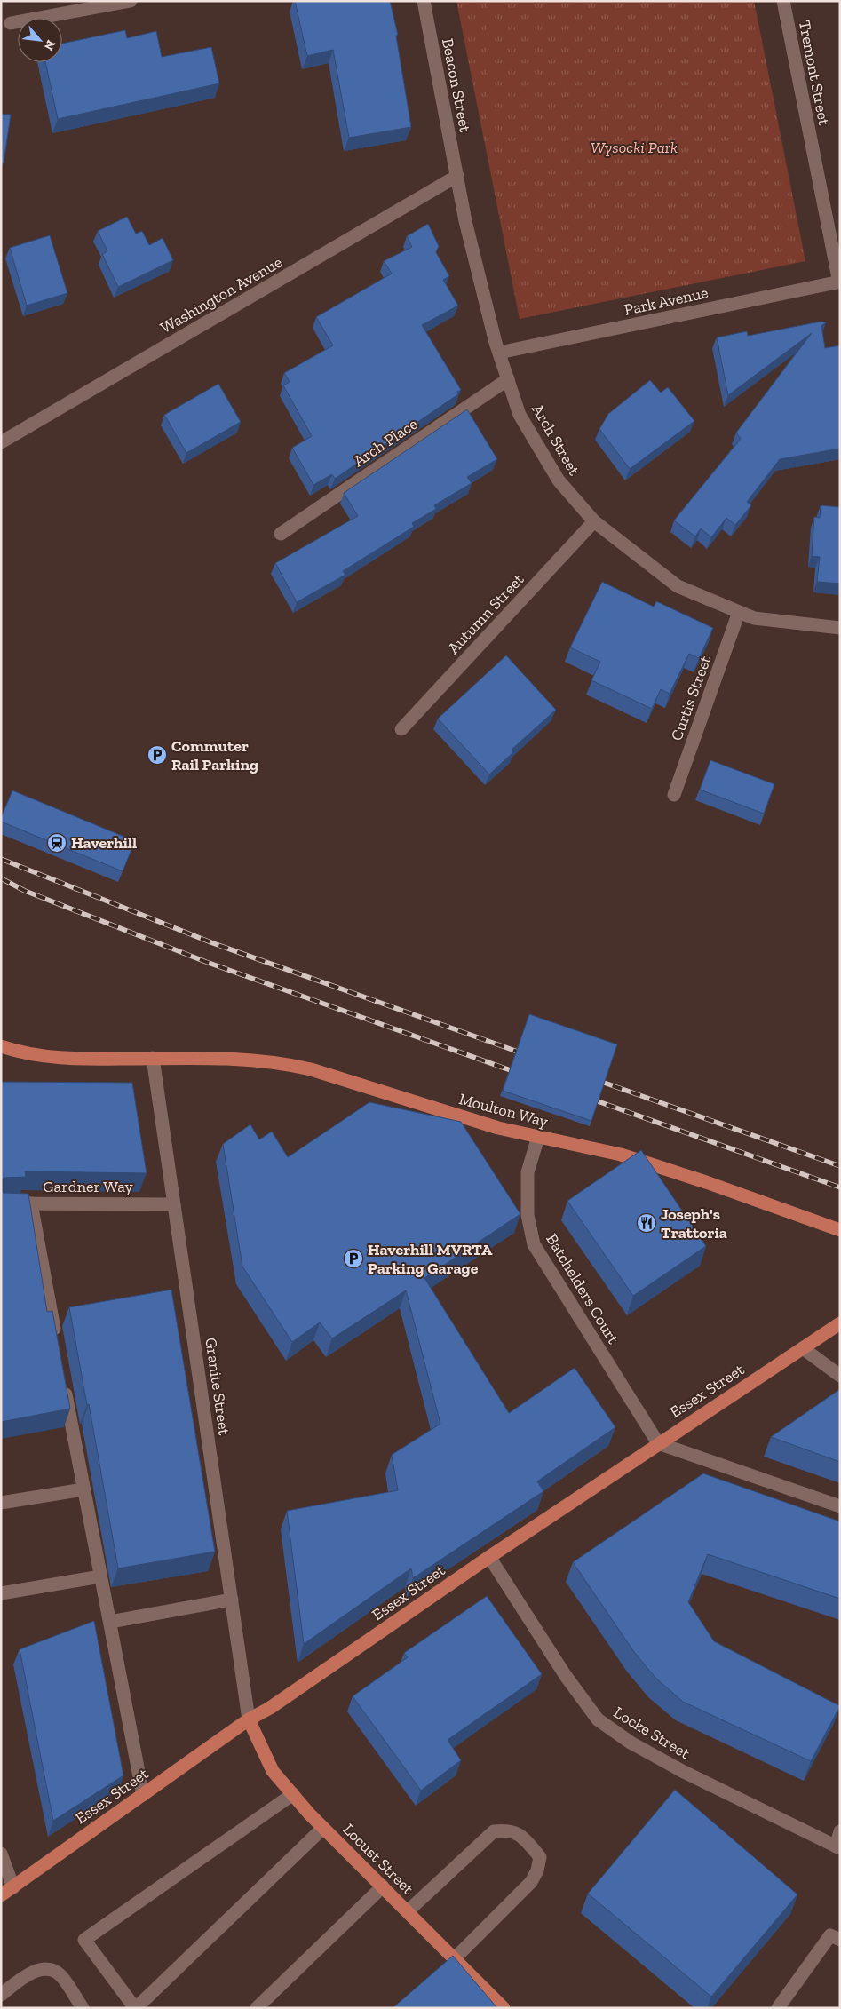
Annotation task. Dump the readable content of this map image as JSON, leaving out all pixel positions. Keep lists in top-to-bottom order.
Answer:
{
  "streets": {
    "main road": ["Moulton Way", "Essex Street", "Locust Street"],
    "street": [
      "Tremont Street",
      "Beacon Street",
      "Washington Avenue",
      "Park Avenue",
      "Arch Street",
      "Arch Place",
      "Autumn Street",
      "Curtis Street",
      "Gardner Way",
      "Batchelders Court",
      "Granite Street",
      "Locke Street"
    ]
  },
  "crossings": [
    ["Tremont Street", "Park Avenue"],
    ["Beacon Street", "Washington Avenue"],
    ["Beacon Street", "Arch Street"],
    ["Washington Avenue", "Arch Street"],
    ["Park Avenue", "Arch Street"],
    ["Arch Street", "Arch Place"],
    ["Arch Street", "Autumn Street"],
    ["Arch Street", "Curtis Street"],
    ["Moulton Way", "Batchelders Court"],
    ["Moulton Way", "Granite Street"],
    ["Gardner Way", "Granite Street"],
    ["Batchelders Court", "Essex Street"],
    ["Granite Street", "Essex Street"],
    ["Granite Street", "Locust Street"],
    ["Essex Street", "Locke Street"],
    ["Essex Street", "Locust Street"]
  ],
  "parks": ["Wysocki Park"],
  "places": {
    "parking": ["Commuter Rail Parking", "Haverhill MVRTA Parking Garage"],
    "station": ["Haverhill"],
    "restaurant": ["Joseph's Trattoria"]
  },
  "north": "bottom right"
}
